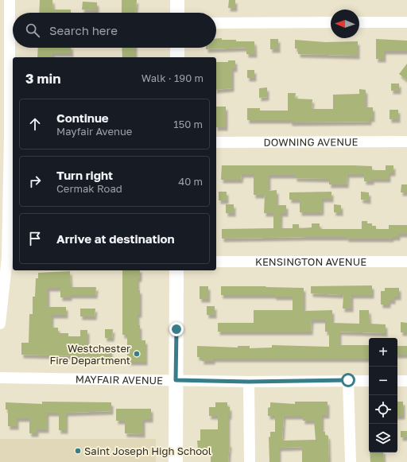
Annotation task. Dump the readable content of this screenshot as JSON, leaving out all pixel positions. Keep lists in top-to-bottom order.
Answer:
{
  "streets": {
    "street": ["DOWNING AVENUE", "KENSINGTON AVENUE", "MAYFAIR AVENUE"]
  },
  "places": ["Westchester Fire Department", "Saint Joseph High School"],
  "north": "left",
  "page": {
    "search": "Search here",
    "heading": ["3 min", "Walk · 190 m"],
    "list": [
      ["Continue", "Mayfair Avenue", "150 m"],
      ["Turn right", "Cermak Road", "40 m"],
      "Arrive at destination"
    ],
    "map_buttons": ["+", "−"]
  }
}
